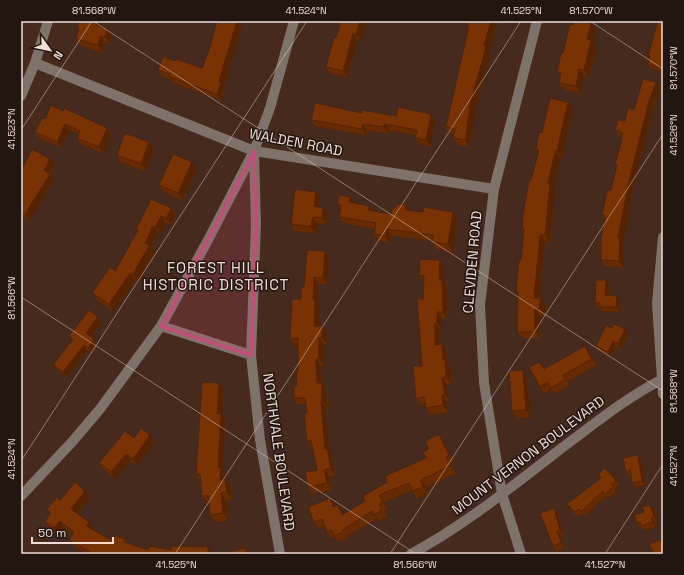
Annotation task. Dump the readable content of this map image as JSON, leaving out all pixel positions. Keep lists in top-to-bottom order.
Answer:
{
  "streets": {
    "street": [
      "WALDEN ROAD",
      "CLEVIDEN ROAD",
      "NORTHVALE BOULEVARD",
      "MOUNT VERNON BOULEVARD"
    ]
  },
  "crossings": [
    ["WALDEN ROAD", "CLEVIDEN ROAD"],
    ["WALDEN ROAD", "NORTHVALE BOULEVARD"],
    ["CLEVIDEN ROAD", "MOUNT VERNON BOULEVARD"]
  ],
  "districts": ["FOREST HILL HISTORIC DISTRICT"],
  "scale_bar": "50 m",
  "north": "bottom right",
  "coordinates": [
    "81.568°W",
    "41.524°N",
    "41.525°N",
    "81.570°W",
    "41.523°N",
    "41.526°N",
    "81.566°W",
    "41.527°N"
  ]
}
